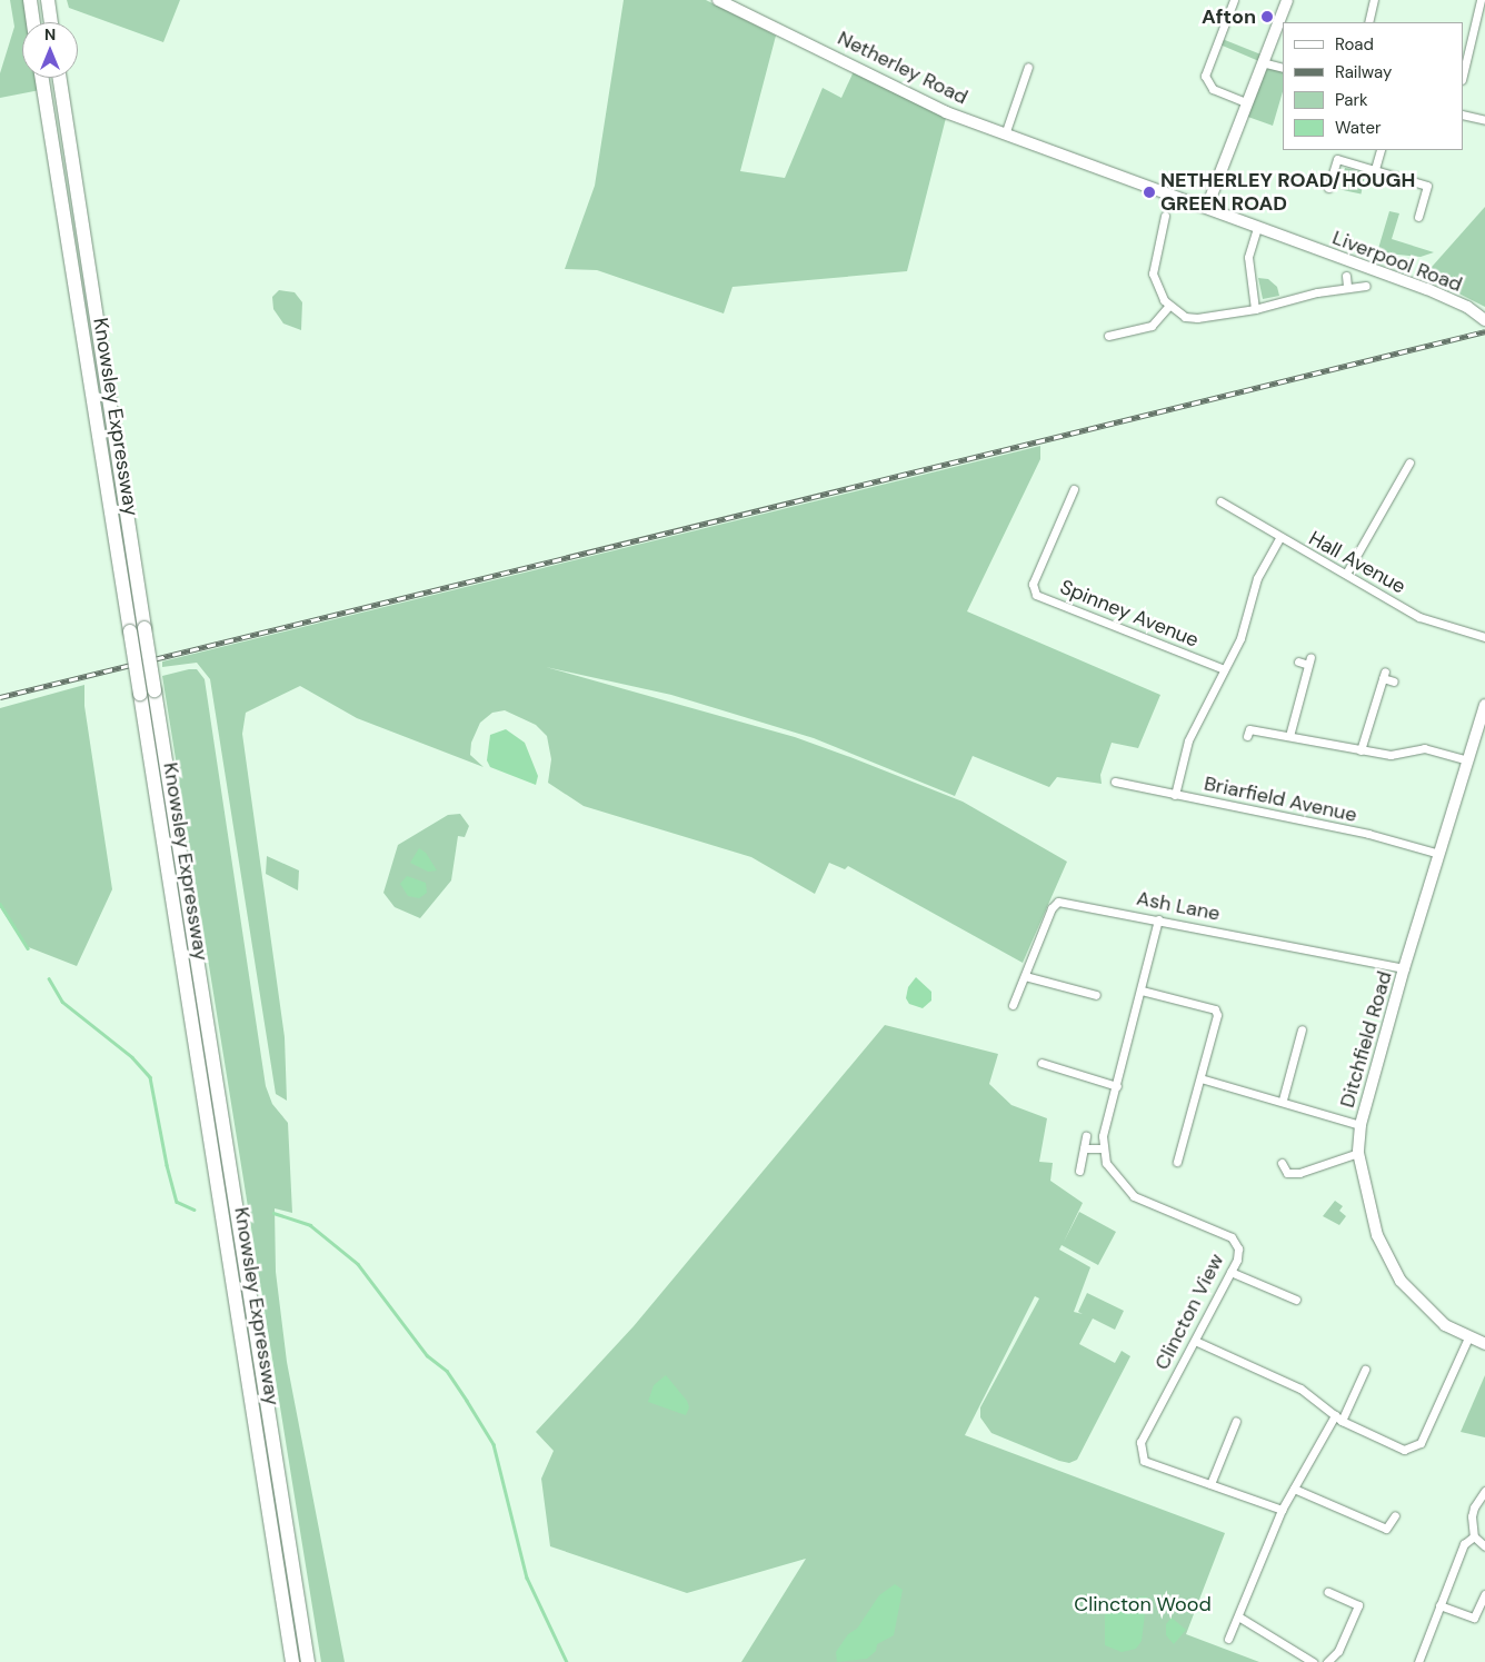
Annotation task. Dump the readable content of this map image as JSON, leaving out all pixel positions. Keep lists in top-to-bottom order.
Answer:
{
  "streets": {
    "highway": ["Knowsley Expressway"],
    "street": [
      "Netherley Road",
      "Liverpool Road",
      "Hall Avenue",
      "Spinney Avenue",
      "Briarfield Avenue",
      "Ash Lane",
      "Ditchfield Road",
      "Clincton View"
    ]
  },
  "crossings": [
    ["Netherley Road", "Liverpool Road"],
    ["Briarfield Avenue", "Ditchfield Road"],
    ["Ash Lane", "Ditchfield Road"]
  ],
  "parks": ["Clincton Wood"],
  "places": ["Afton", "NETHERLEY ROAD/HOUGH GREEN ROAD"],
  "legend": [
    "Road",
    "Railway",
    "Park",
    "Water"
  ],
  "north": "top"
}
